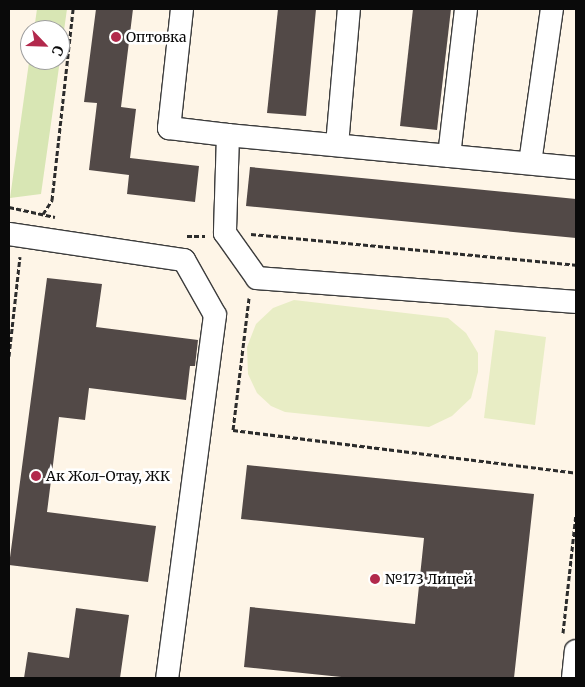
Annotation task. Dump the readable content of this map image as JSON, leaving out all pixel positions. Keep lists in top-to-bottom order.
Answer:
{
  "places": ["Оптовка", "Ак Жол-Отау, ЖК", "№173 Лицей"],
  "north": "bottom right"
}
